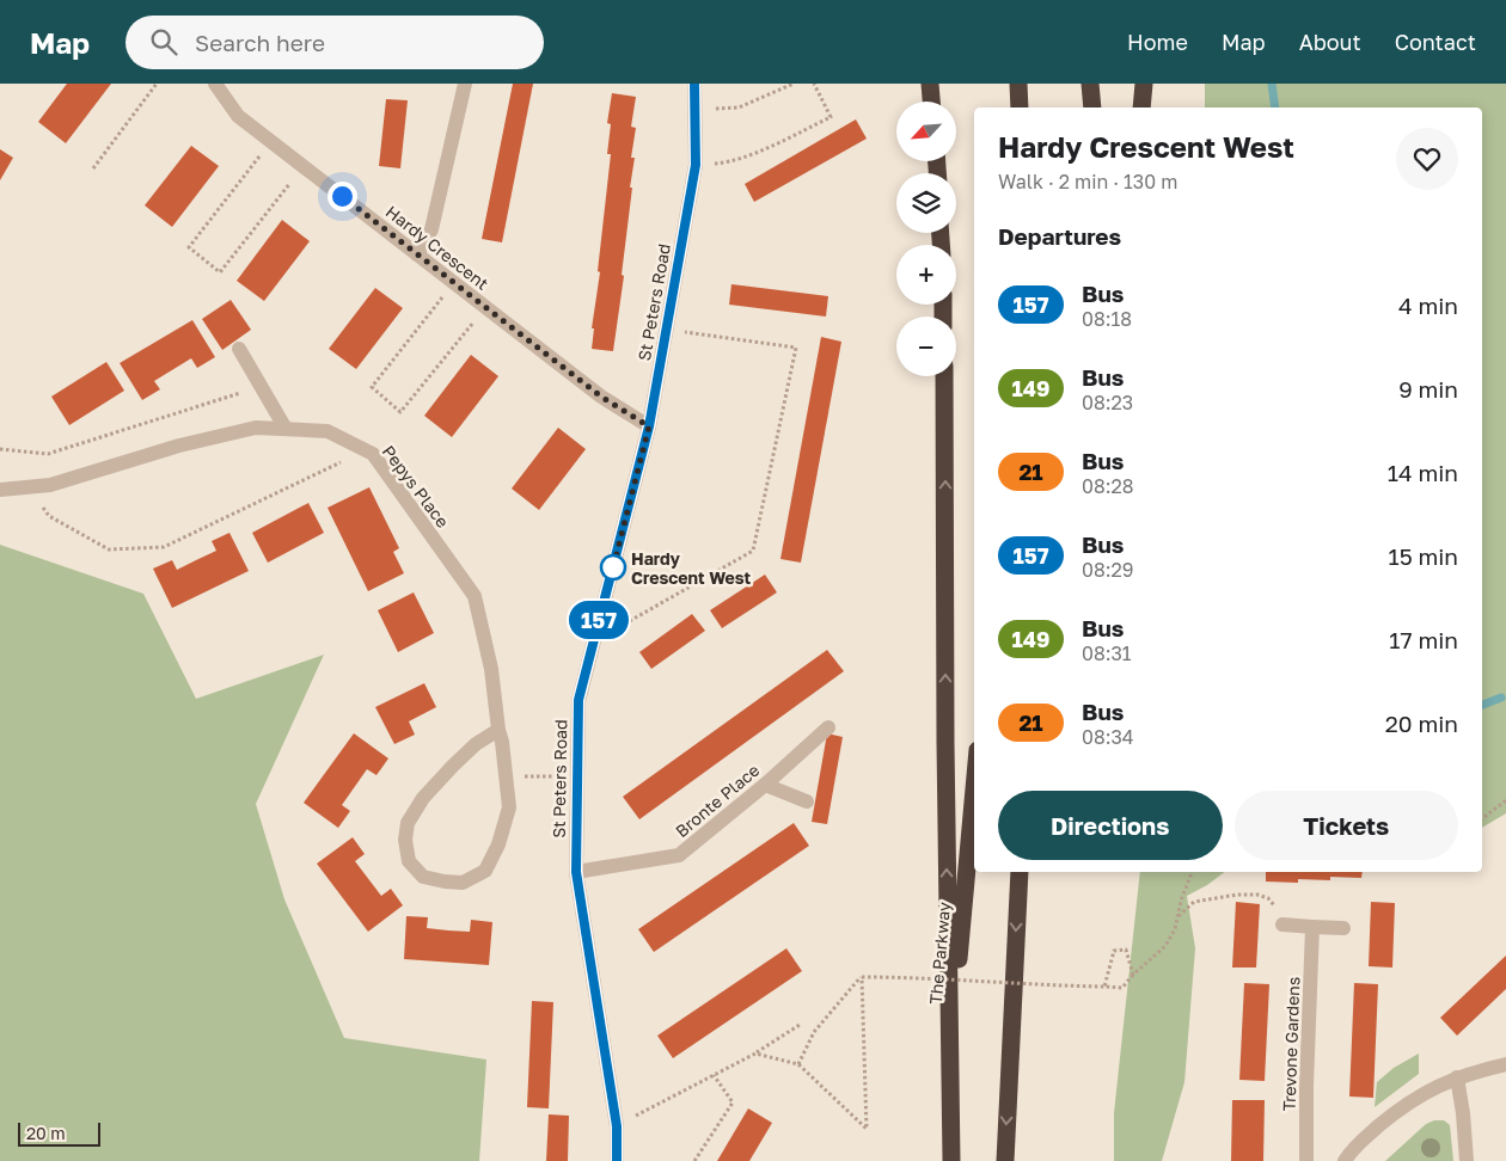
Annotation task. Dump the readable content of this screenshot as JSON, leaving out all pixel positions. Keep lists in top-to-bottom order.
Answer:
{
  "streets": {
    "highway": ["The Parkway"],
    "street": [
      "Hardy Crescent",
      "St Peters Road",
      "Pepys Place",
      "Bronte Place",
      "Trevone Gardens"
    ]
  },
  "crossings": [
    ["Hardy Crescent", "St Peters Road"],
    ["St Peters Road", "Bronte Place"]
  ],
  "places": ["Hardy Crescent West"],
  "lines": ["bus line 157"],
  "scale_bar": "20 m",
  "north": "bottom left",
  "page": {
    "header": "Map",
    "search": "Search here",
    "nav": [
      "Home",
      "Map",
      "About",
      "Contact"
    ],
    "on_map": "157",
    "map_buttons": ["+", "−"],
    "heading": [
      ["Hardy Crescent West", "Walk · 2 min · 130 m"],
      "Departures"
    ],
    "list": [
      {
        "mark": "157",
        "name": "Bus",
        "note": "08:18",
        "value": "4 min"
      },
      {
        "mark": "149",
        "name": "Bus",
        "note": "08:23",
        "value": "9 min"
      },
      {
        "mark": "21",
        "name": "Bus",
        "note": "08:28",
        "value": "14 min"
      },
      {
        "mark": "157",
        "name": "Bus",
        "note": "08:29",
        "value": "15 min"
      },
      {
        "mark": "149",
        "name": "Bus",
        "note": "08:31",
        "value": "17 min"
      },
      {
        "mark": "21",
        "name": "Bus",
        "note": "08:34",
        "value": "20 min"
      }
    ],
    "buttons": ["Directions", "Tickets"],
    "scale": "20 m"
  }
}
